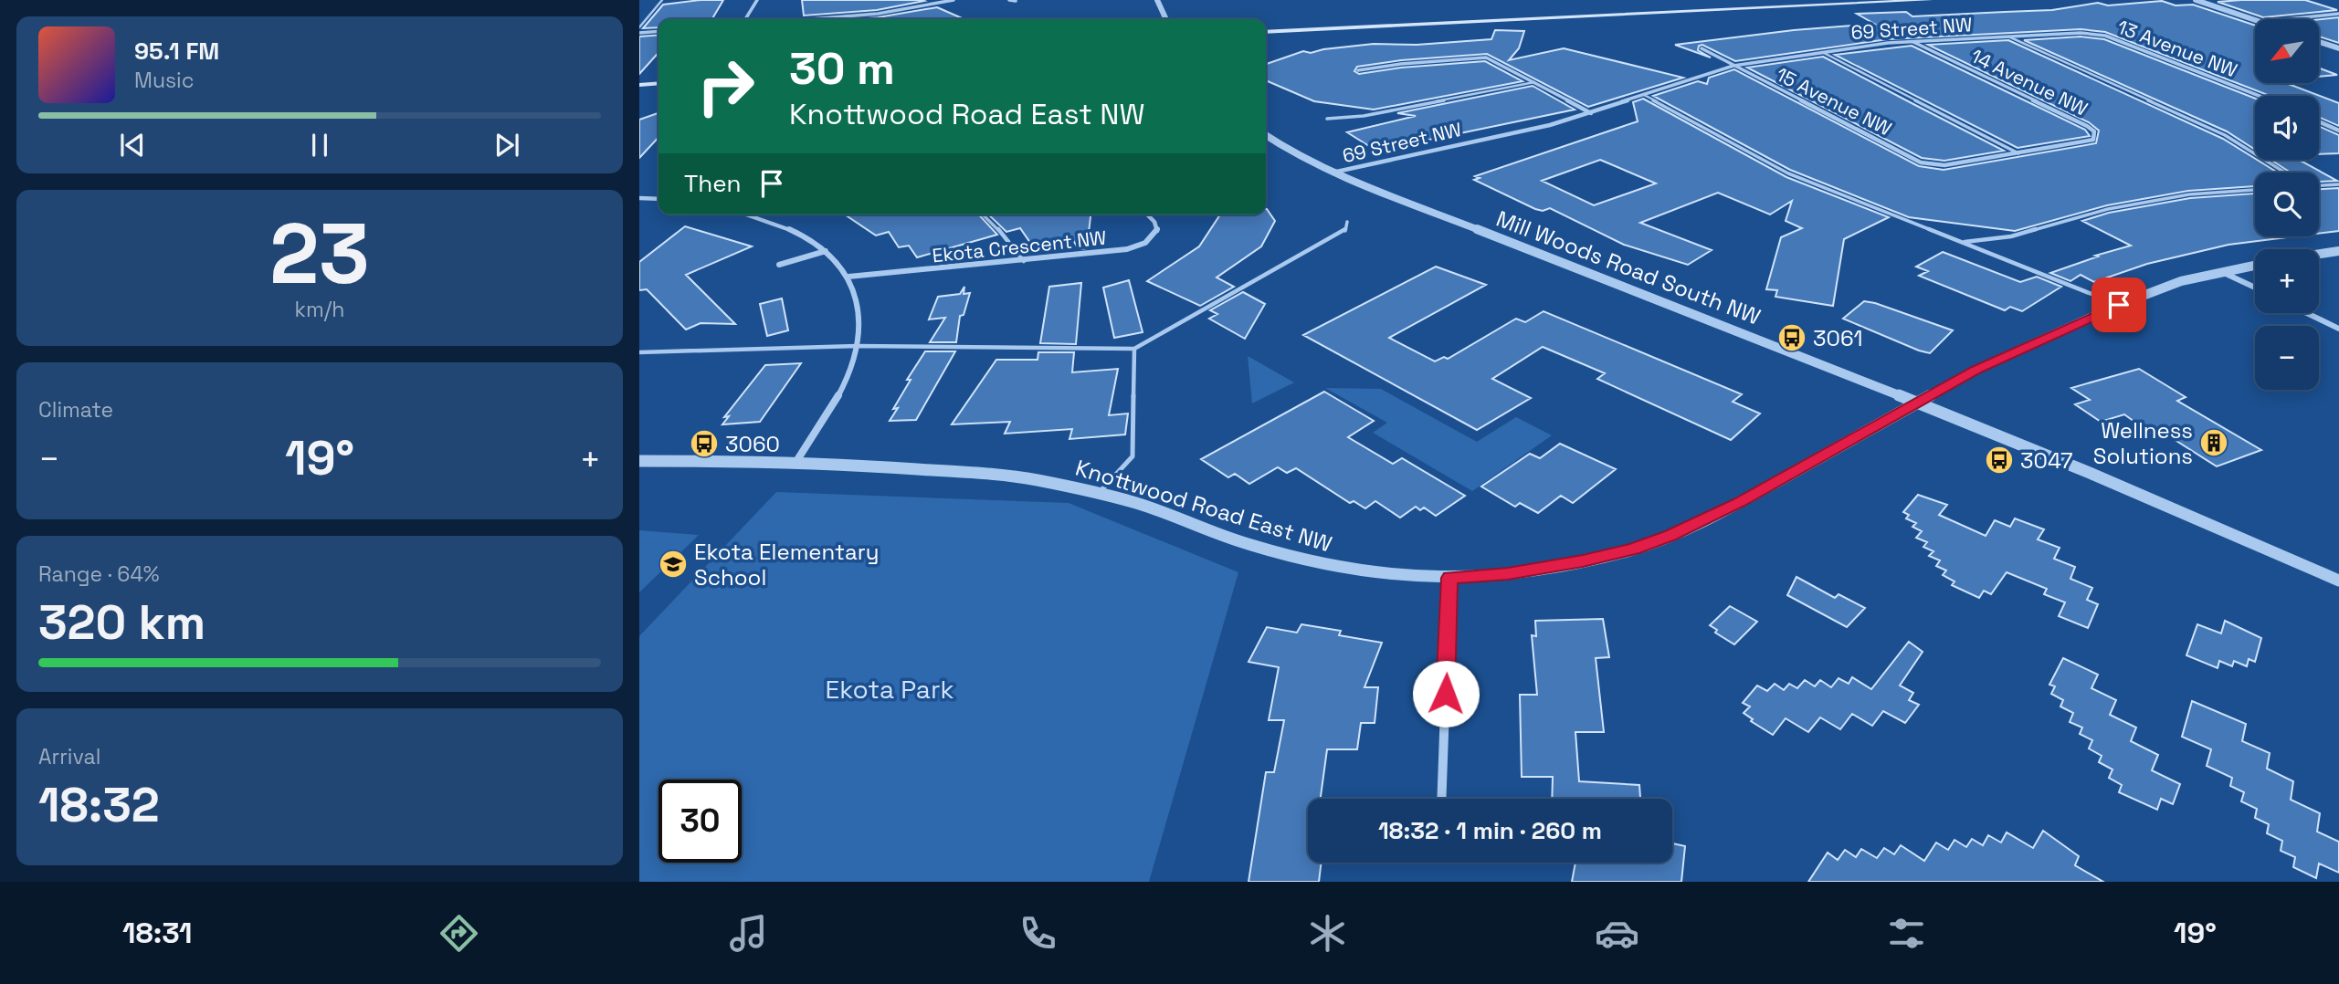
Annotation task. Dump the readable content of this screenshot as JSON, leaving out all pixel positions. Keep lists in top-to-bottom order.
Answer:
{
  "streets": {
    "street": [
      "69 Street NW",
      "13 Avenue NW",
      "14 Avenue NW",
      "15 Avenue NW",
      "Ekota Crescent NW",
      "Mill Woods Road South NW",
      "Knottwood Road East NW"
    ]
  },
  "crossings": [
    ["69 Street NW", "13 Avenue NW"],
    ["69 Street NW", "14 Avenue NW"],
    ["69 Street NW", "15 Avenue NW"],
    ["69 Street NW", "Mill Woods Road South NW"],
    ["14 Avenue NW", "15 Avenue NW"],
    ["Mill Woods Road South NW", "Knottwood Road East NW"]
  ],
  "parks": ["Ekota Park"],
  "places": {
    "bus stop": ["3061", "3060", "3047"],
    "building": ["Wellness Solutions"],
    "school or university": ["Ekota Elementary School"]
  },
  "north": "bottom left",
  "page": {
    "map_buttons": ["+", "−"],
    "turn": ["30 m", "Knottwood Road East NW"],
    "song": ["95.1 FM", "Music"],
    "then": "Then",
    "tile": [
      ["23", "km/h"],
      "Climate",
      ["Range · 64%", "320 km"],
      ["Arrival", "18:32"]
    ],
    "heat": ["−", "19°", "+"],
    "limit": "30",
    "trip": "18:32 · 1 min · 260 m",
    "tabs": ["18:31", "19°"]
  }
}
